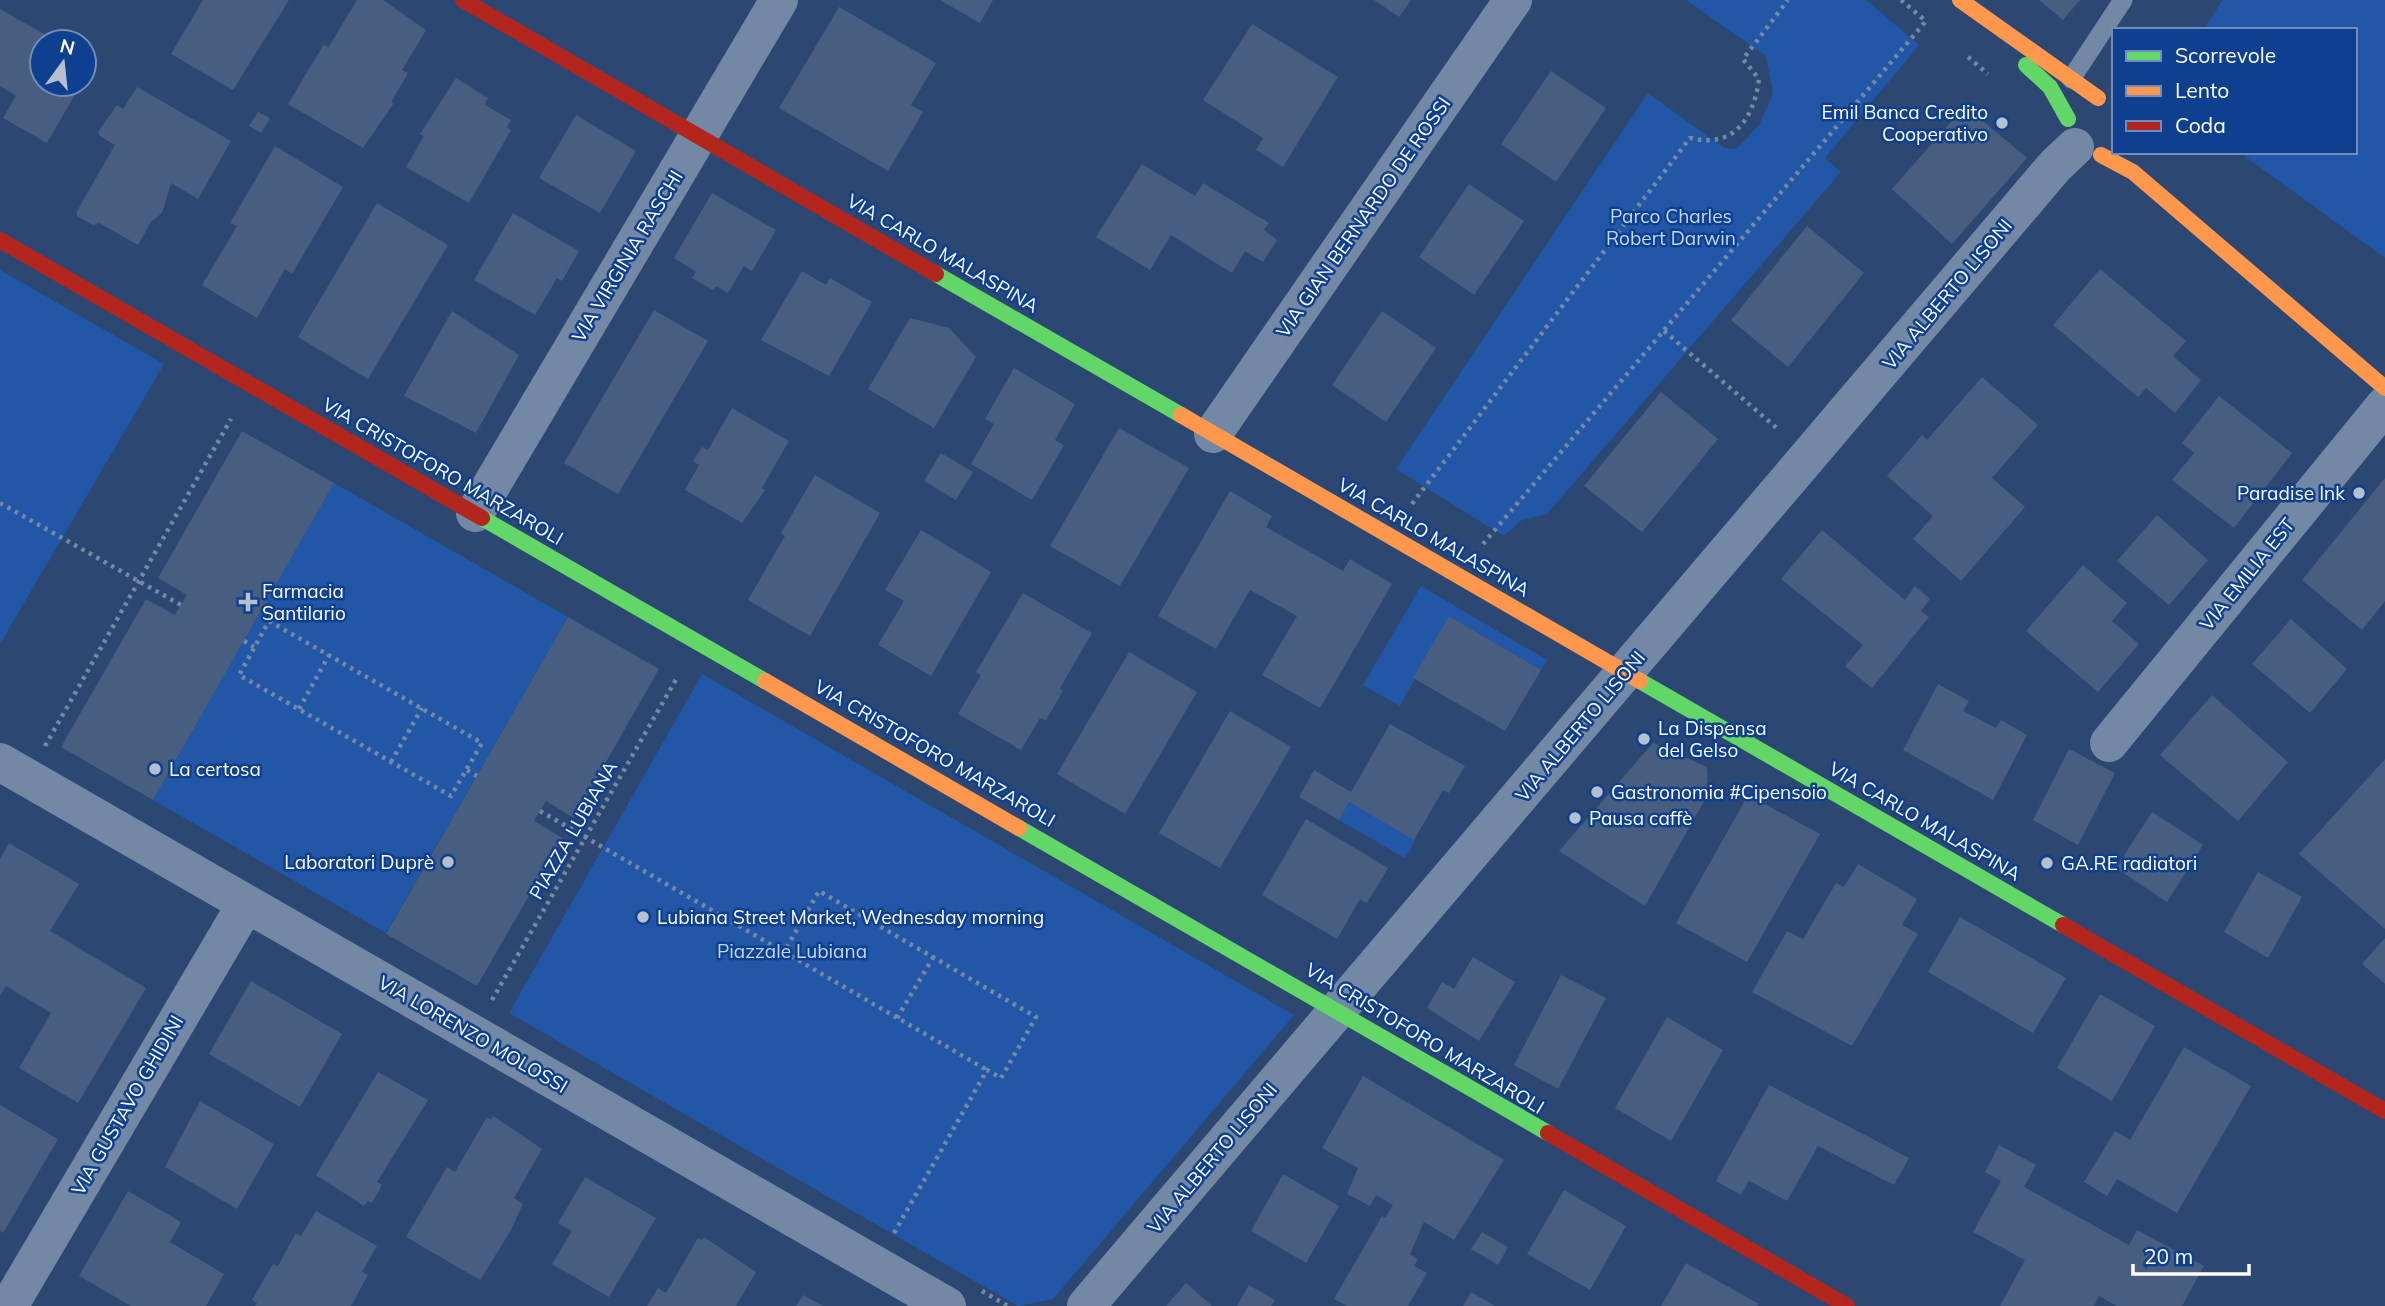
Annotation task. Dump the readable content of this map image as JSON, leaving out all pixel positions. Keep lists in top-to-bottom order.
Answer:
{
  "streets": {
    "street": [
      "VIA GIAN BERNARDO DE ROSSI",
      "VIA CARLO MALASPINA",
      "VIA VIRGINIA RASCHI",
      "VIA ALBERTO LISONI",
      "VIA CRISTOFORO MARZAROLI",
      "VIA EMILIA EST",
      "VIA LORENZO MOLOSSI",
      "VIA GUSTAVO GHIDINI"
    ],
    "path": ["PIAZZA LUBIANA"]
  },
  "crossings": [
    ["VIA GIAN BERNARDO DE ROSSI", "VIA CARLO MALASPINA"],
    ["VIA CARLO MALASPINA", "VIA VIRGINIA RASCHI"],
    ["VIA CARLO MALASPINA", "VIA ALBERTO LISONI"],
    ["VIA VIRGINIA RASCHI", "VIA CRISTOFORO MARZAROLI"],
    ["VIA ALBERTO LISONI", "VIA CRISTOFORO MARZAROLI"],
    ["VIA CRISTOFORO MARZAROLI", "PIAZZA LUBIANA"],
    ["PIAZZA LUBIANA", "VIA LORENZO MOLOSSI"],
    ["VIA LORENZO MOLOSSI", "VIA GUSTAVO GHIDINI"]
  ],
  "parks": ["Parco Charles Robert Darwin", "Piazzale Lubiana"],
  "places": {
    "other": [
      "Emil Banca Credito Cooperativo",
      "Paradise Ink",
      "La Dispensa del Gelso",
      "La certosa",
      "Gastronomia #Cipensoio",
      "Pausa caffè",
      "Laboratori Duprè",
      "GA.RE radiatori",
      "Lubiana Street Market, Wednesday morning"
    ],
    "health": ["Farmacia Santilario"]
  },
  "legend": ["Scorrevole", "Lento", "Coda"],
  "scale_bar": "20 m",
  "north": "top"
}
